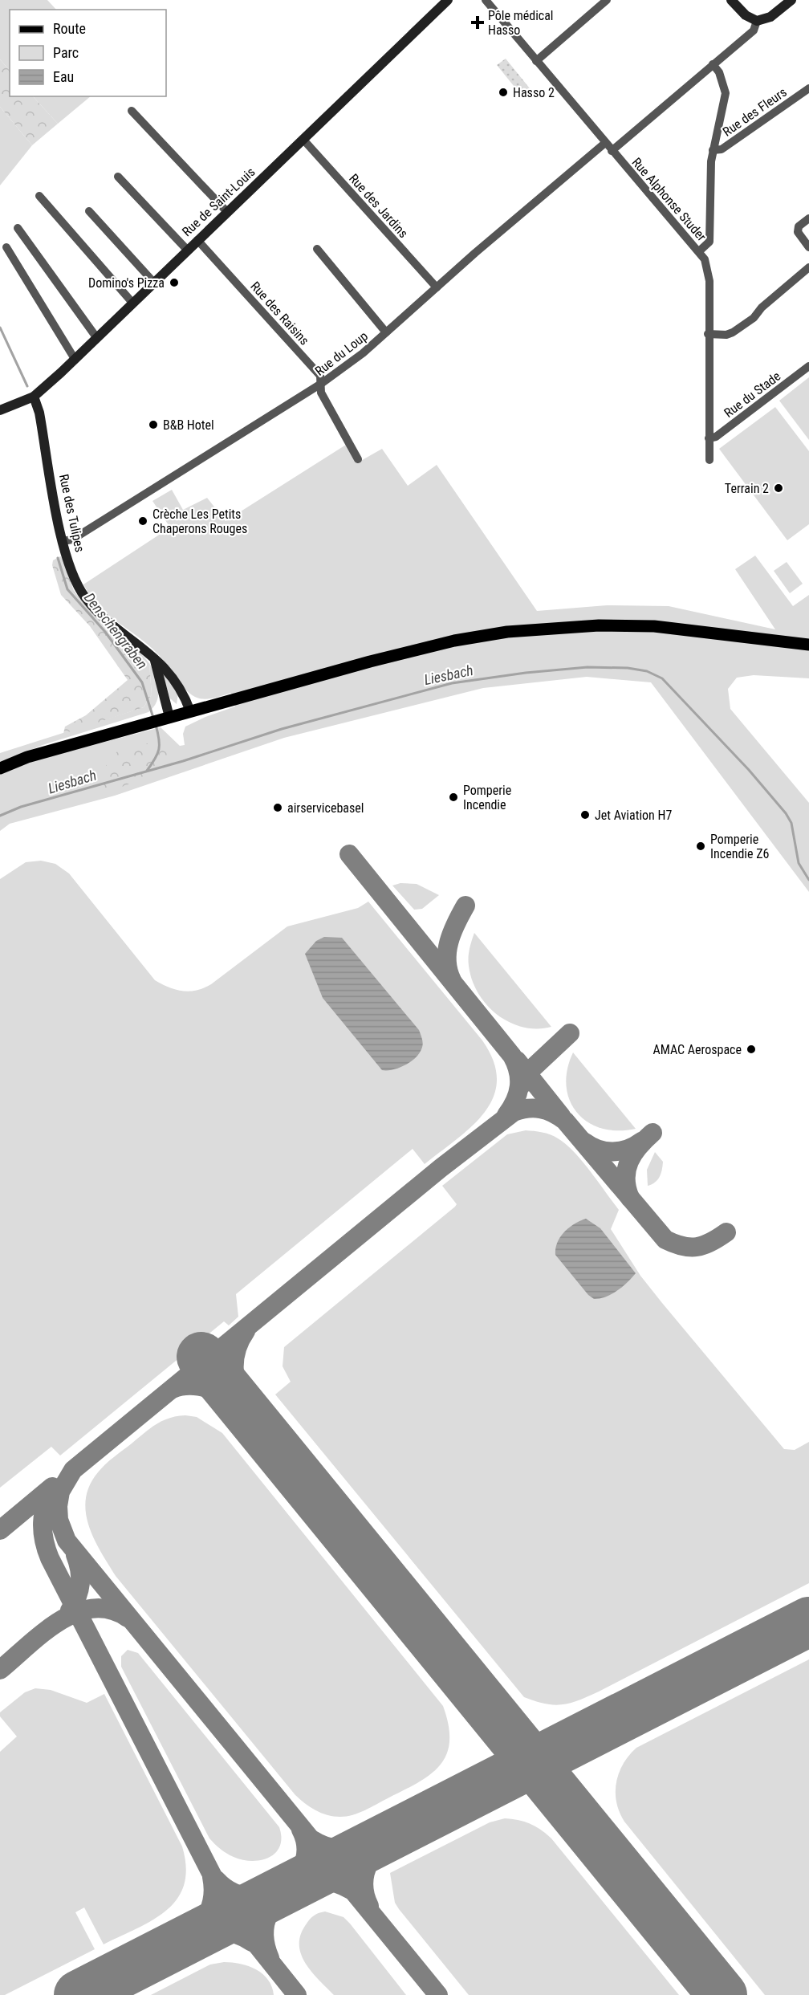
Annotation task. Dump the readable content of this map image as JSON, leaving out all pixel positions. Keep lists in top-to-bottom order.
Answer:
{
  "streets": {
    "main road": ["Rue de Saint-Louis", "Rue des Tulipes"],
    "street": [
      "Rue des Fleurs",
      "Rue Alphonse Studer",
      "Rue des Jardins",
      "Rue des Raisins",
      "Rue du Loup",
      "Rue du Stade"
    ]
  },
  "crossings": [
    ["Rue Alphonse Studer", "Rue du Loup"],
    ["Rue Alphonse Studer", "Rue du Stade"],
    ["Rue de Saint-Louis", "Rue des Jardins"],
    ["Rue de Saint-Louis", "Rue des Raisins"],
    ["Rue de Saint-Louis", "Rue des Tulipes"],
    ["Rue des Jardins", "Rue du Loup"],
    ["Rue des Raisins", "Rue du Loup"],
    ["Rue du Loup", "Rue des Tulipes"]
  ],
  "water": ["Denschengraben", "Liesbach"],
  "places": {
    "health": ["Pôle médical Hasso"],
    "other": [
      "Hasso 2",
      "Domino's Pizza",
      "B&B Hotel",
      "Terrain 2",
      "Crèche Les Petits Chaperons Rouges",
      "Pomperie Incendie",
      "airservicebasel",
      "Jet Aviation H7",
      "Pomperie Incendie Z6",
      "AMAC Aerospace"
    ]
  },
  "legend": ["Route", "Parc", "Eau"]
}
